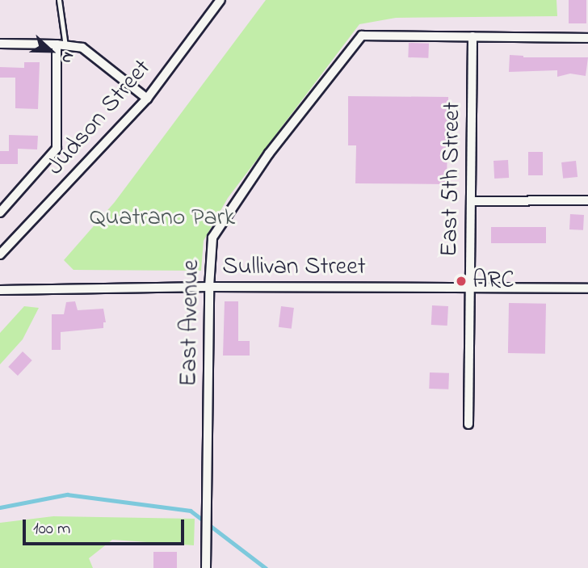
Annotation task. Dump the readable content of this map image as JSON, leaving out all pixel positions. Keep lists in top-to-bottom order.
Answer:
{
  "streets": {
    "street": [
      "Judson Street",
      "East 5th Street",
      "Sullivan Street",
      "East Avenue"
    ]
  },
  "crossings": [
    ["East 5th Street", "Sullivan Street"],
    ["East 5th Street", "East Avenue"],
    ["Sullivan Street", "East Avenue"]
  ],
  "parks": ["Quatrano Park"],
  "places": ["ARC"],
  "scale_bar": "100 m",
  "north": "right"
}
